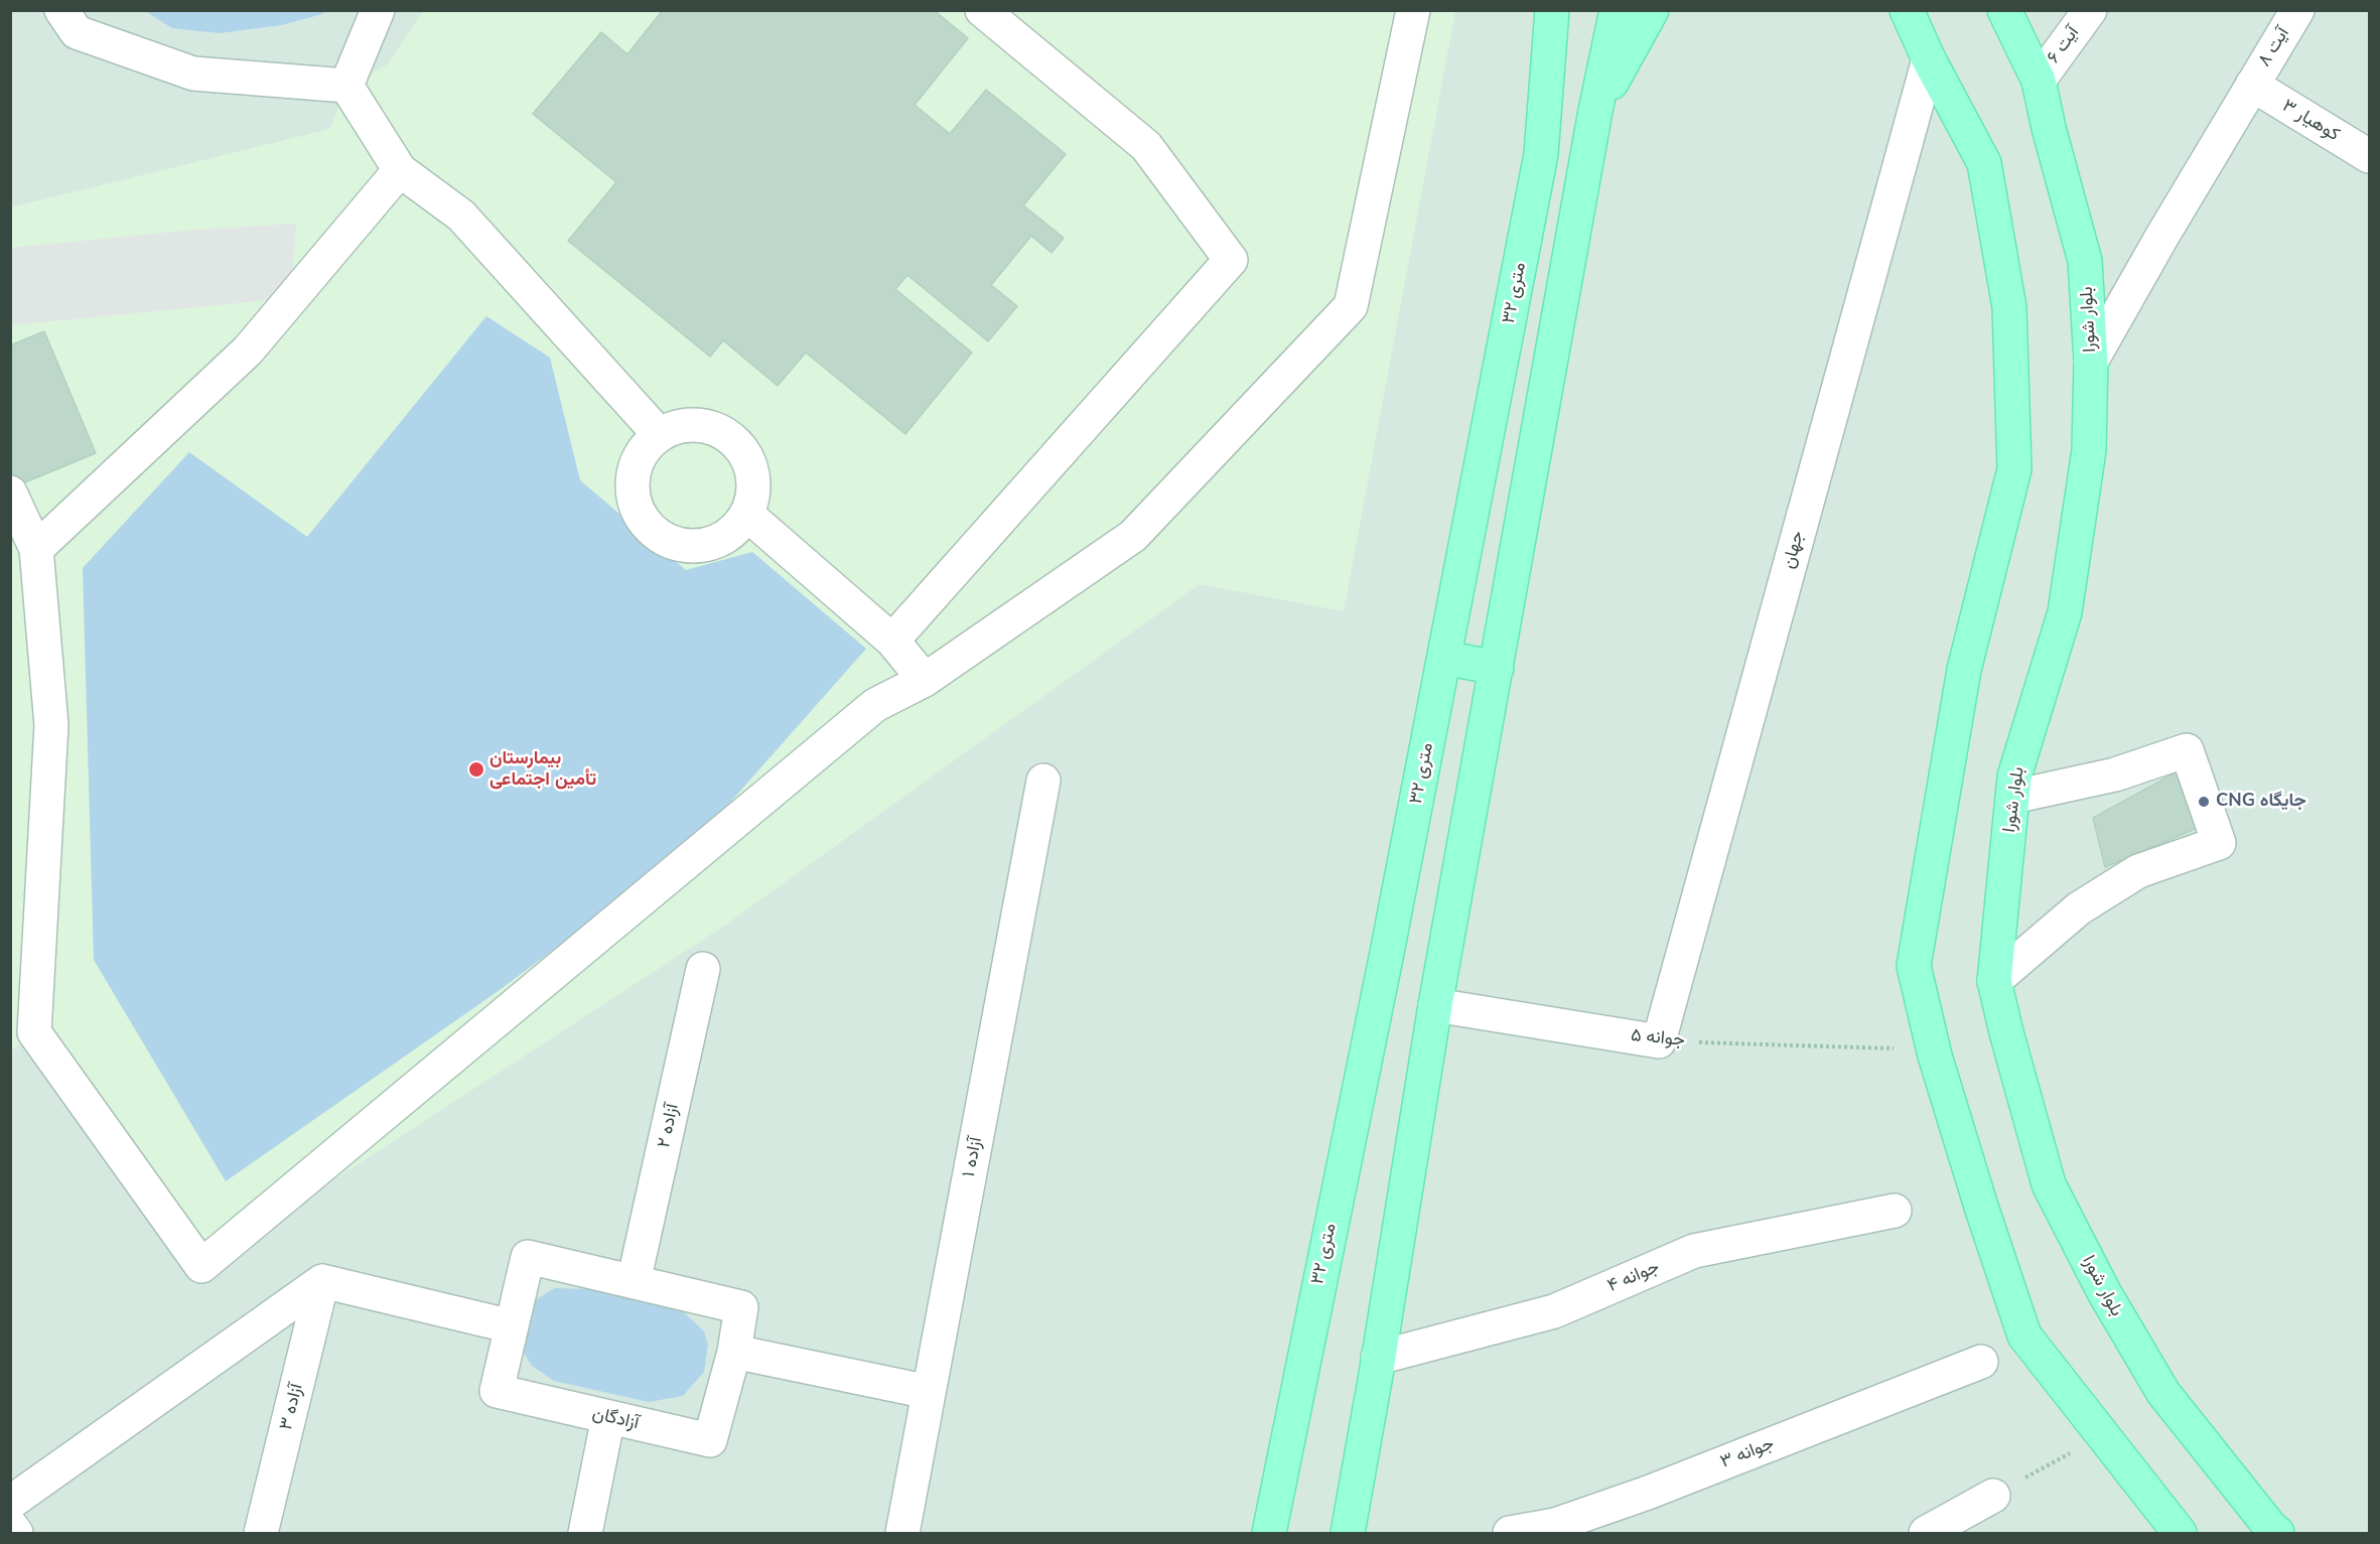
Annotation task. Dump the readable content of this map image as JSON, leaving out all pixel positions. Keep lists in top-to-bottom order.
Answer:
{
  "streets": {
    "main road": ["۳۲ متری", "بلوار شورا"],
    "street": [
      "آیت ۶",
      "آیت ۸",
      "کوهیار ۳",
      "جهان",
      "جوانه ۵",
      "آزاده ۲",
      "آزاده ۱",
      "جوانه ۴",
      "آزاده ۳",
      "آزادگان",
      "جوانه ۳"
    ]
  },
  "crossings": [
    ["آیت ۶", "بلوار شورا"],
    ["آیت ۸", "کوهیار ۳"],
    ["آیت ۸", "بلوار شورا"],
    ["جهان", "جوانه ۵"],
    ["آزاده ۲", "آزادگان"]
  ],
  "places": ["بیمارستان تأمین اجتماعی", "CNG جایگاه"]
}
